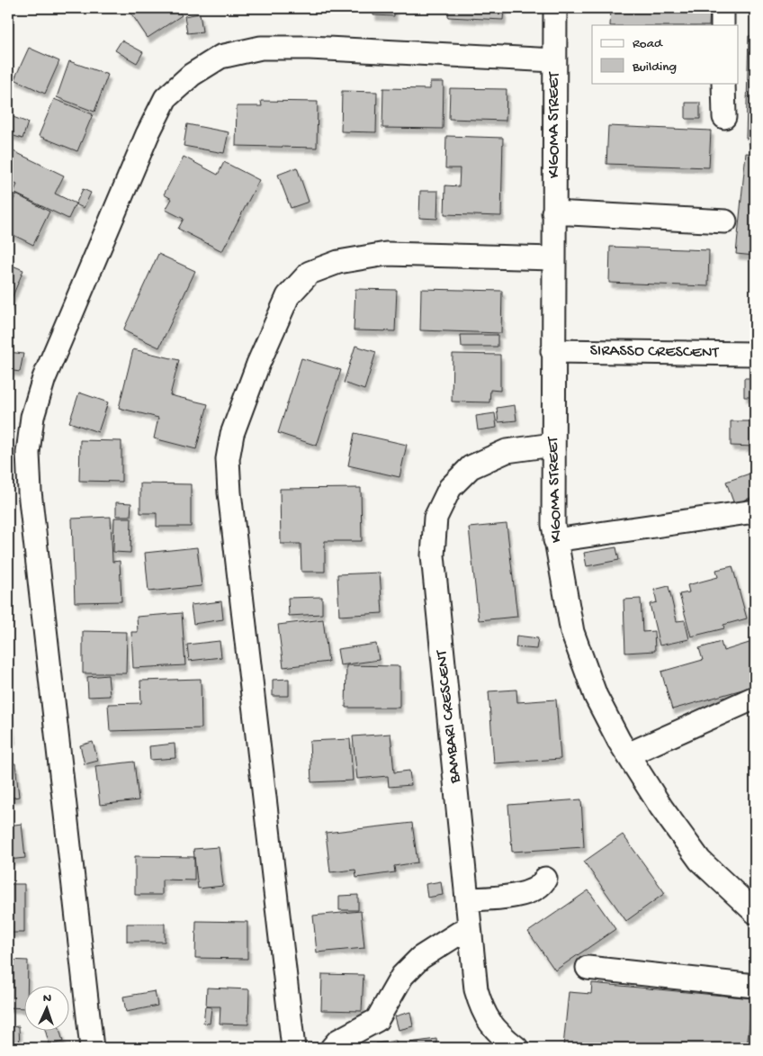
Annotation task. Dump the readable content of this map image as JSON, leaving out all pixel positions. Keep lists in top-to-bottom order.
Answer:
{
  "streets": {
    "street": ["KIGOMA STREET", "SIRASSO CRESCENT", "BAMBARI CRESCENT"]
  },
  "crossings": [
    ["KIGOMA STREET", "SIRASSO CRESCENT"],
    ["KIGOMA STREET", "BAMBARI CRESCENT"]
  ],
  "legend": ["Road", "Building"],
  "north": "top"
}
